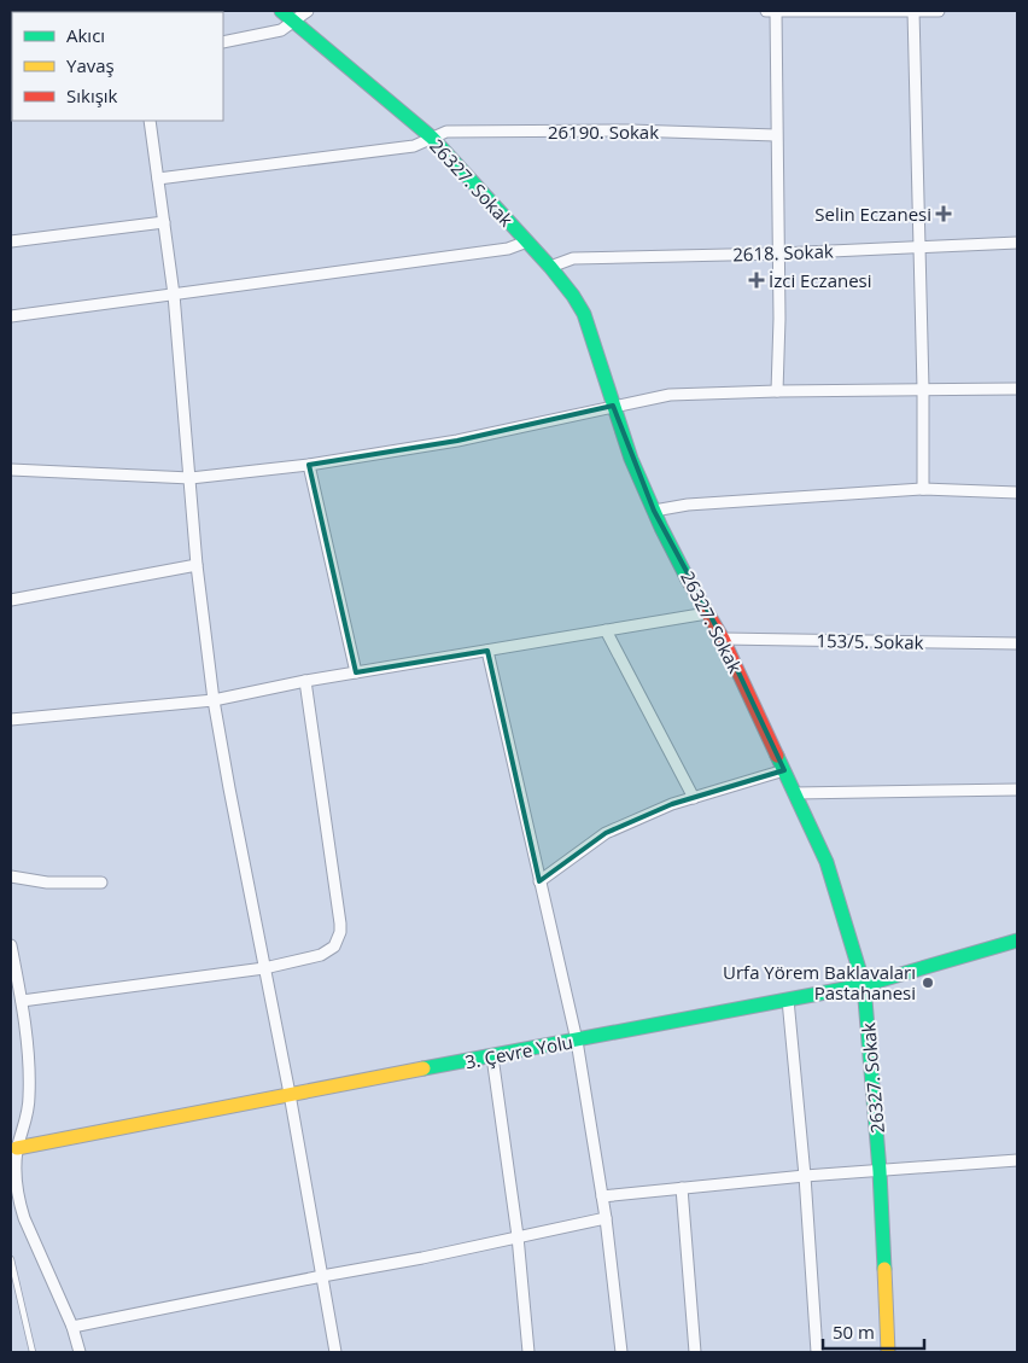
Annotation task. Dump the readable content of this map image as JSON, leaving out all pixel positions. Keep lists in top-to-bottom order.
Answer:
{
  "streets": {
    "street": [
      "26190. Sokak",
      "26327. Sokak",
      "2618. Sokak",
      "153/5. Sokak",
      "3. Çevre Yolu"
    ]
  },
  "crossings": [
    ["26190. Sokak", "26327. Sokak"],
    ["26327. Sokak", "2618. Sokak"],
    ["26327. Sokak", "153/5. Sokak"],
    ["26327. Sokak", "3. Çevre Yolu"]
  ],
  "places": {
    "health": ["Selin Eczanesi", "İzci Eczanesi"],
    "other": ["Urfa Yörem Baklavaları Pastahanesi"]
  },
  "legend": ["Akıcı", "Yavaş", "Sıkışık"],
  "scale_bar": "50 m"
}
